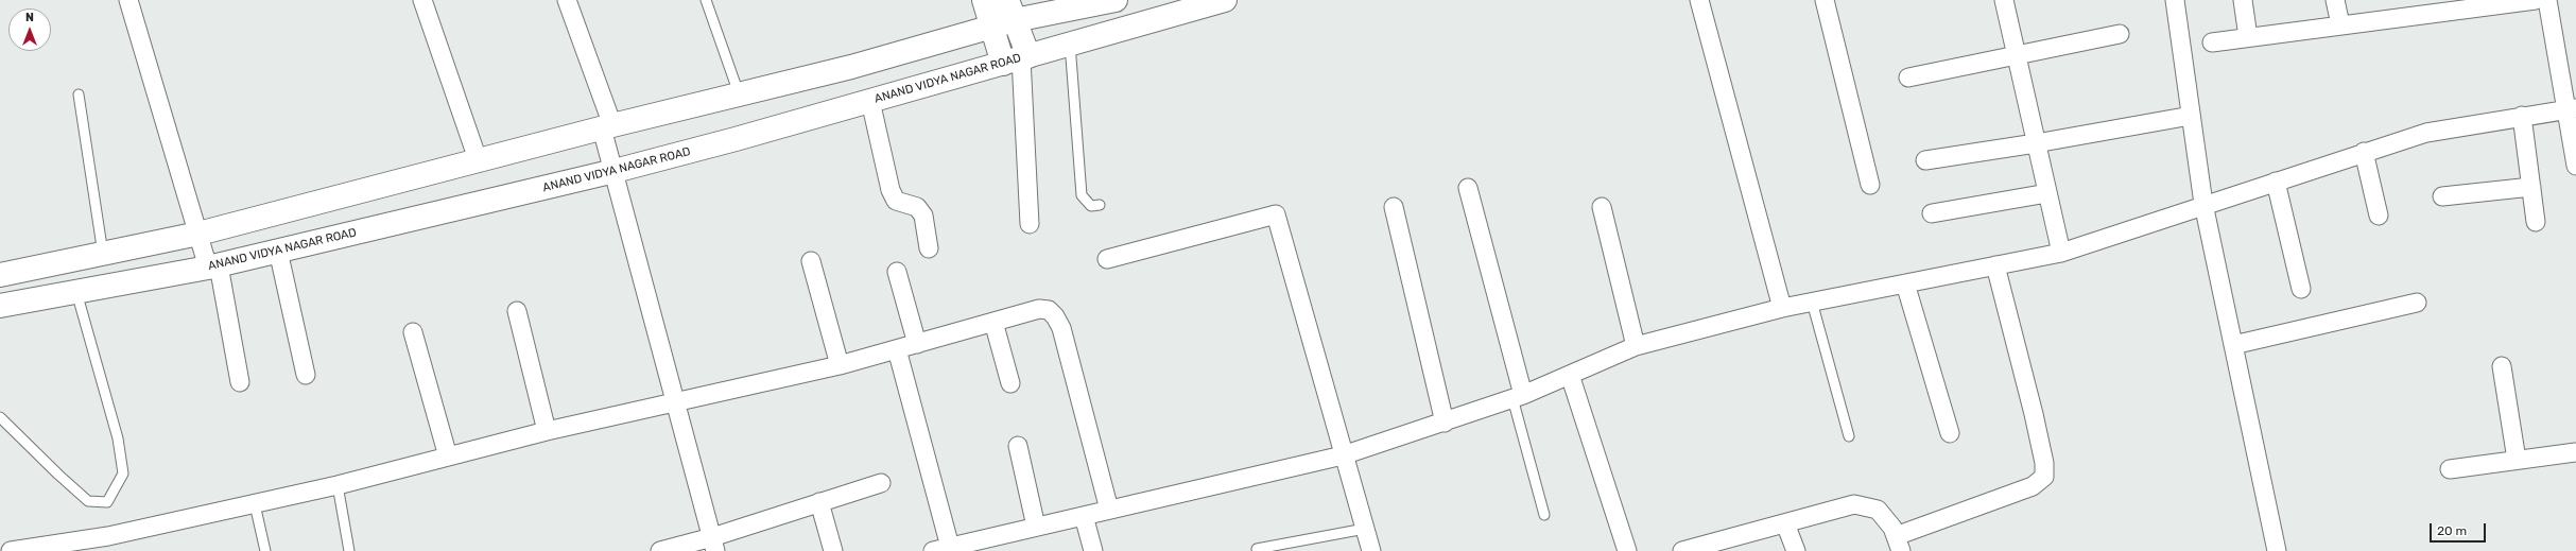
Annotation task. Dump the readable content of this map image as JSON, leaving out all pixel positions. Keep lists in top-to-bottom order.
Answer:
{
  "streets": {
    "main road": ["ANAND VIDYA NAGAR ROAD"]
  },
  "scale_bar": "20 m",
  "north": "top"
}
